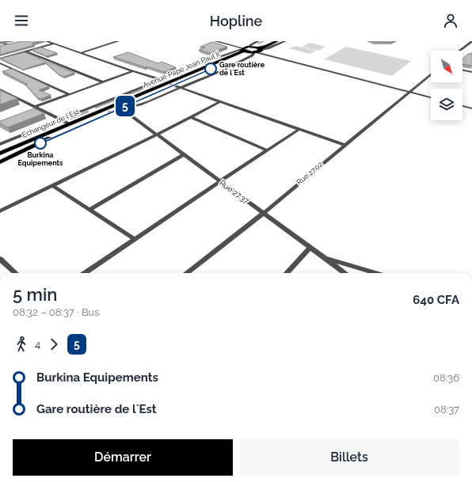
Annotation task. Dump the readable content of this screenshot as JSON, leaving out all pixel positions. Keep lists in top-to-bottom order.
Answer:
{
  "streets": {
    "highway": ["Avenue Pape Jean Paul II", "Echangeur de l´Est"],
    "street": ["Rue 27.02", "Rue 27.37"]
  },
  "crossings": [
    ["Avenue Pape Jean Paul II", "Echangeur de l´Est"],
    ["Avenue Pape Jean Paul II", "Rue 27.37"],
    ["Rue 27.02", "Rue 27.37"]
  ],
  "places": ["Gare routière de l´Est", "Burkina Equipements"],
  "lines": ["bus line 5"],
  "north": "bottom right",
  "page": {
    "header": "Hopline",
    "on_map": "5",
    "heading": ["5 min", "08:32 – 08:37 · Bus", "640 CFA"],
    "legs": ["4", "5"],
    "list": [
      {
        "name": "Burkina Equipements",
        "value": "08:36"
      },
      {
        "name": "Gare routière de l´Est",
        "value": "08:37"
      }
    ],
    "buttons": ["Démarrer", "Billets"]
  }
}
